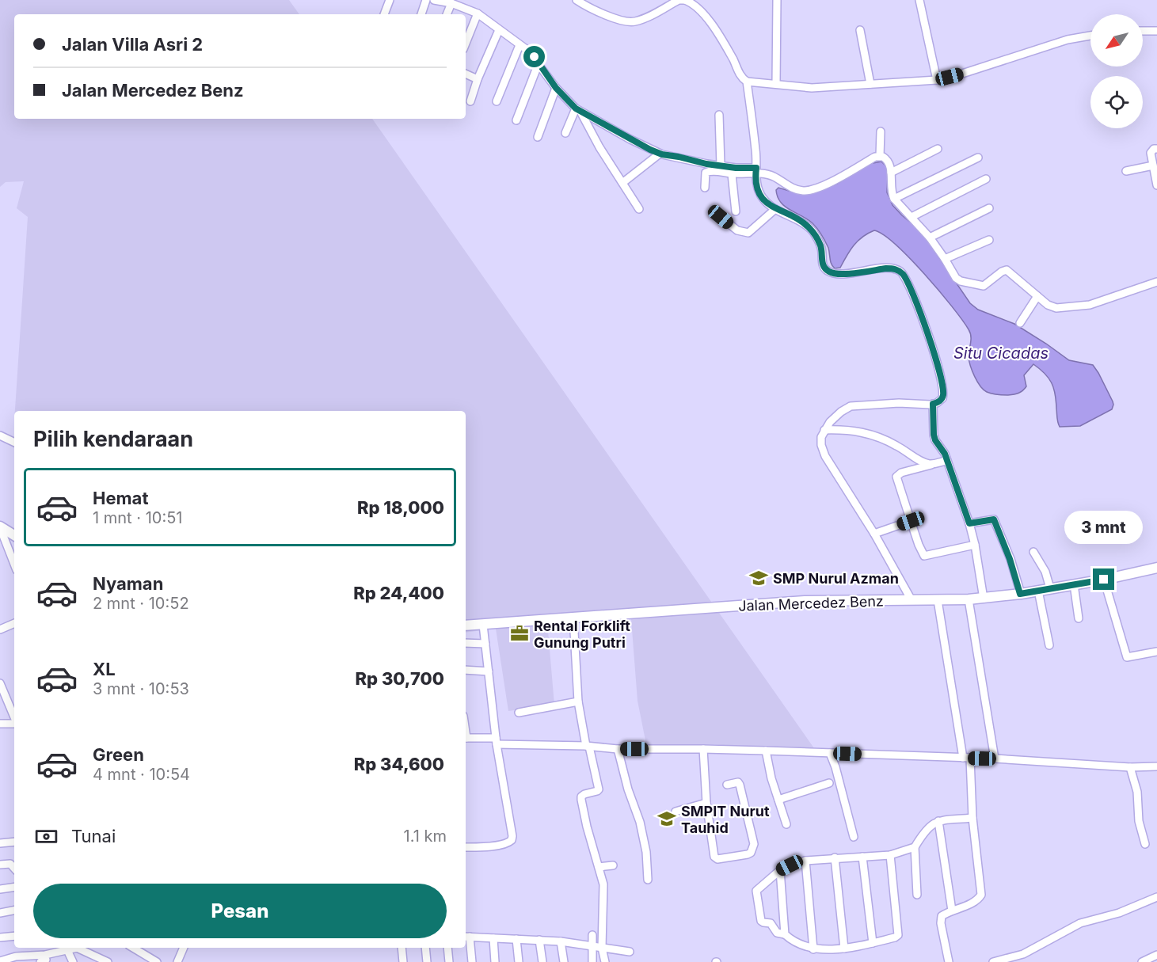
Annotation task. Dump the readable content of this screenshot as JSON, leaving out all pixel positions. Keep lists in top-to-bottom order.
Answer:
{
  "streets": {
    "main road": ["Jalan Mercedez Benz"]
  },
  "water": ["Situ Cicadas"],
  "places": {
    "school or university": ["SMP Nurul Azman", "SMPIT Nurut Tauhid"],
    "office": ["Rental Forklift Gunung Putri"]
  },
  "north": "bottom left",
  "page": {
    "banner": ["Jalan Villa Asri 2", "Jalan Mercedez Benz"],
    "heading": "Pilih kendaraan",
    "list": [
      {
        "name": "Hemat",
        "note": "1 mnt · 10:51",
        "value": "Rp 18,000"
      },
      {
        "name": "Nyaman",
        "note": "2 mnt · 10:52",
        "value": "Rp 24,400"
      },
      {
        "name": "XL",
        "note": "3 mnt · 10:53",
        "value": "Rp 30,700"
      },
      {
        "name": "Green",
        "note": "4 mnt · 10:54",
        "value": "Rp 34,600"
      }
    ],
    "bubble": "3 mnt",
    "pay": ["Tunai", "1.1 km"],
    "buttons": "Pesan"
  }
}
